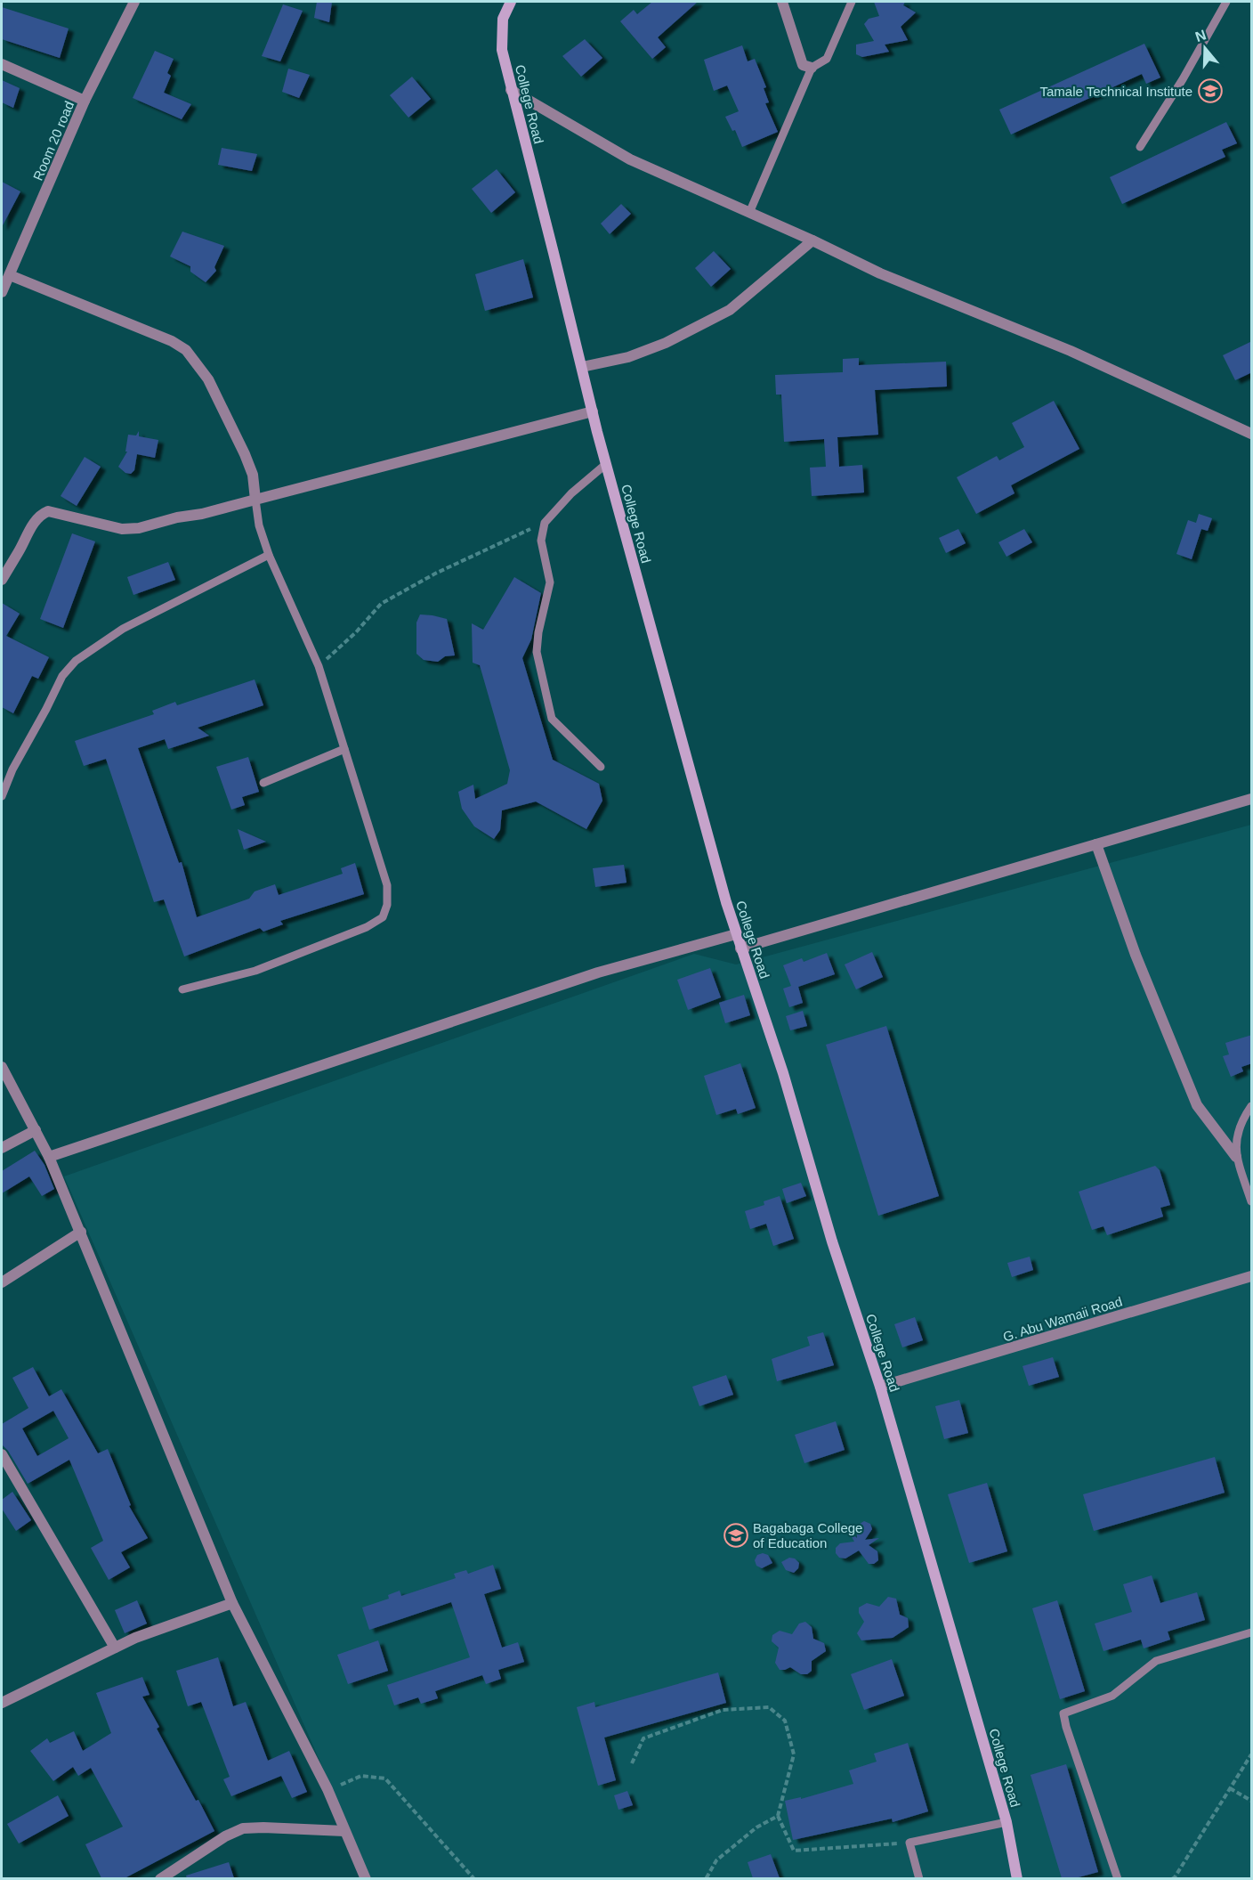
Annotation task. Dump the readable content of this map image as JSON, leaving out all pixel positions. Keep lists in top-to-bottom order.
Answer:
{
  "streets": {
    "street": ["College Road", "Room 20 road", "G. Abu Wamaii Road"]
  },
  "crossings": [
    ["College Road", "G. Abu Wamaii Road"]
  ],
  "places": {
    "school or university": ["Tamale Technical Institute", "Bagabaga College of Education"]
  },
  "north": "top"
}
